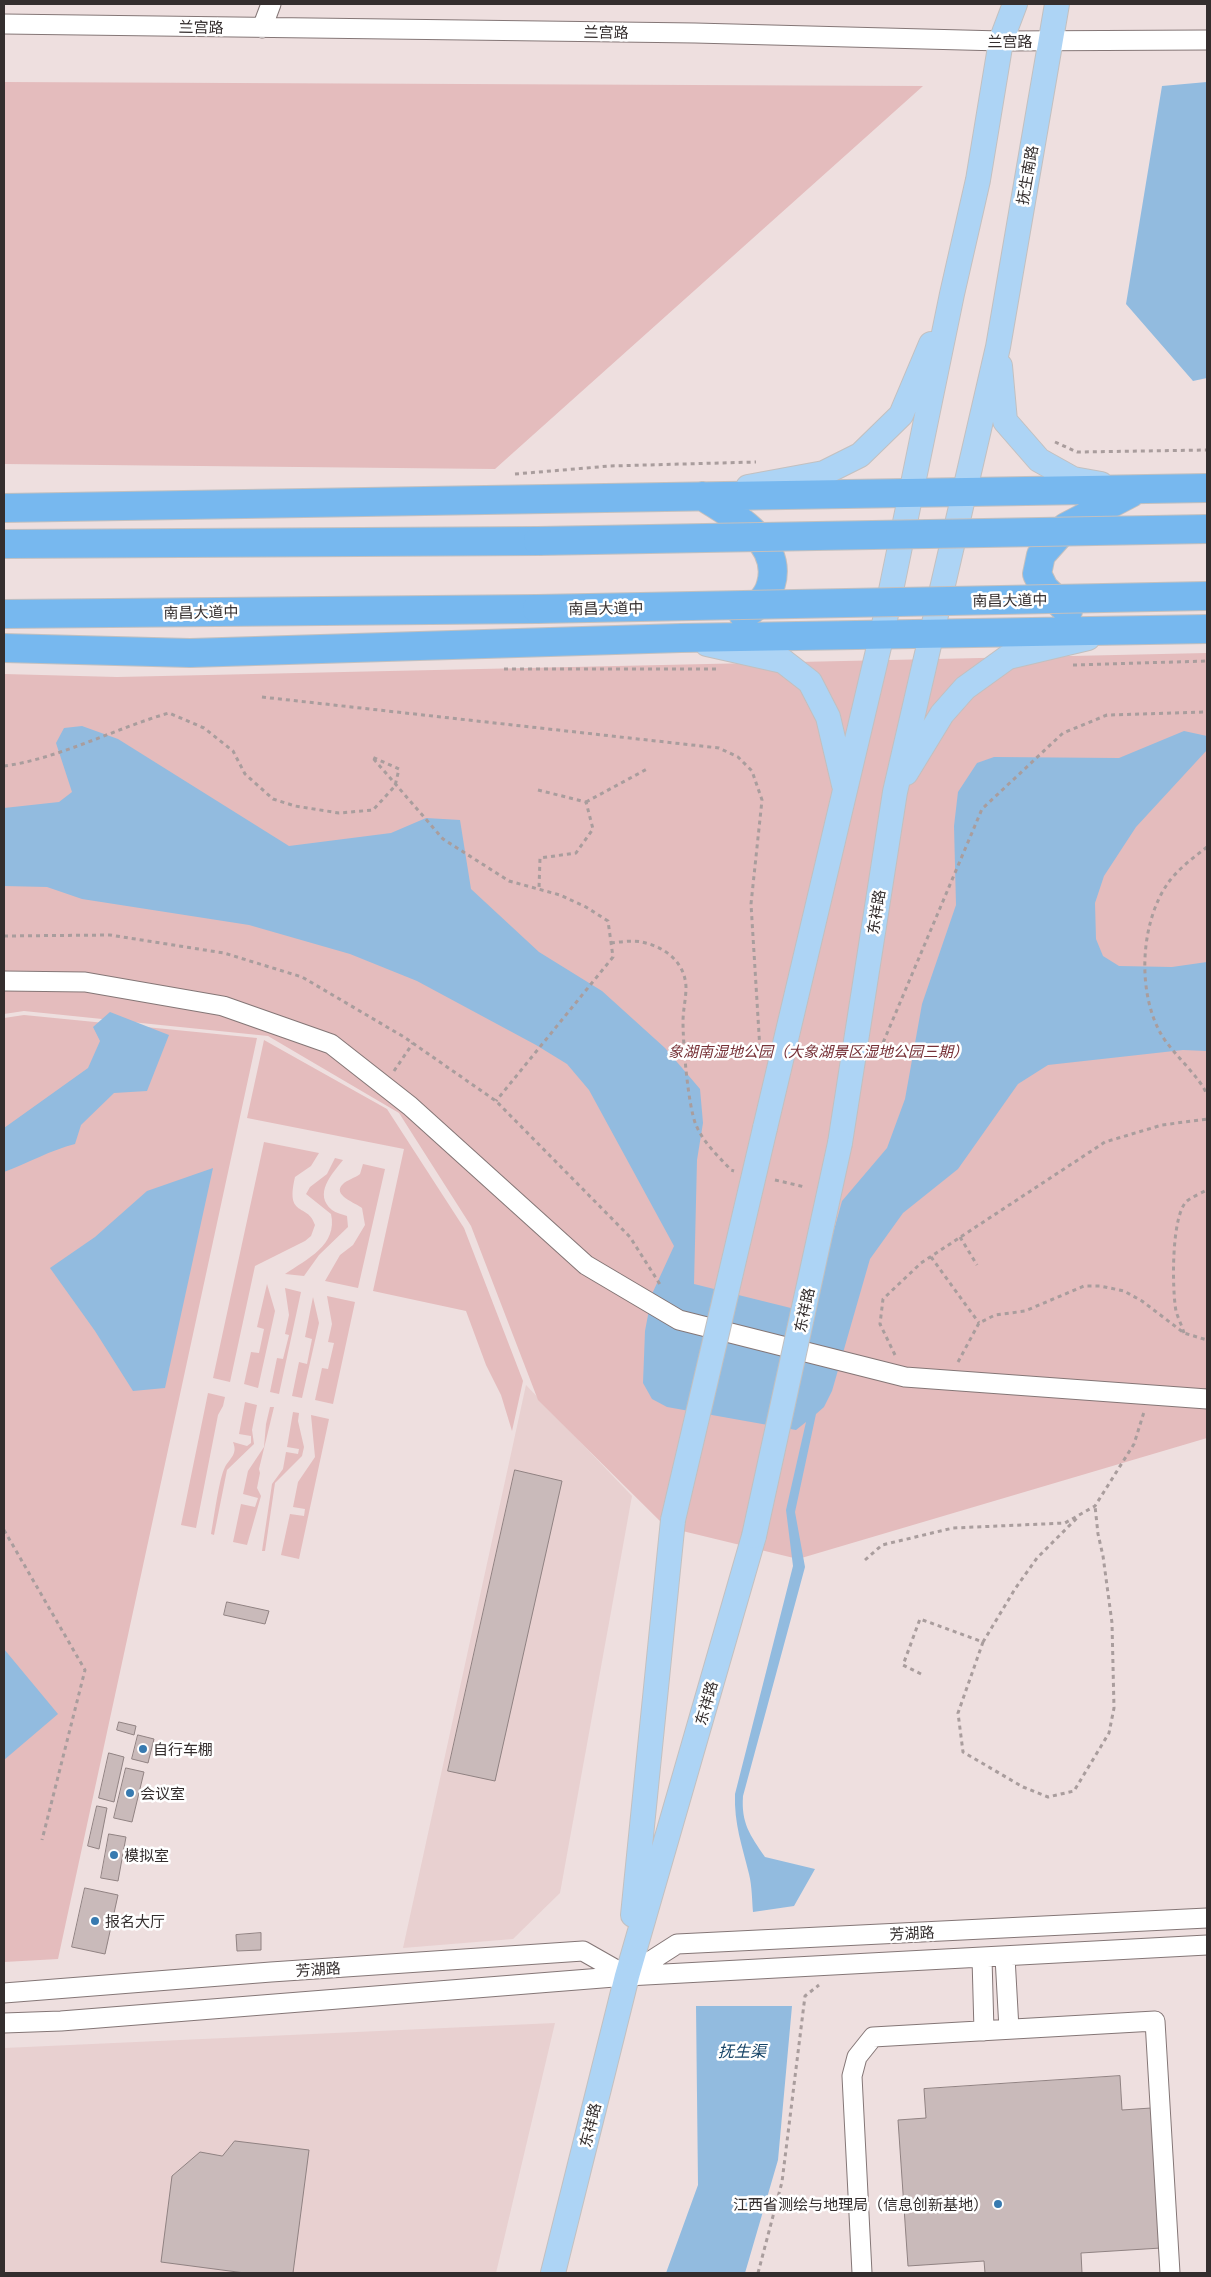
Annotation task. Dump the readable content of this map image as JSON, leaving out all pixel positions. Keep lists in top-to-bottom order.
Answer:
{
  "streets": {
    "highway": ["南昌大道中"],
    "main road": ["抚生南路", "东祥路"],
    "street": ["兰宫路", "芳湖路"]
  },
  "crossings": [
    ["兰宫路", "抚生南路"],
    ["抚生南路", "东祥路"],
    ["东祥路", "芳湖路"]
  ],
  "water": ["抚生渠"],
  "parks": ["象湖南湿地公园（大象湖景区湿地公园三期）"],
  "places": [
    "自行车棚",
    "会议室",
    "模拟室",
    "报名大厅",
    "江西省测绘与地理局（信息创新基地）"
  ]
}
